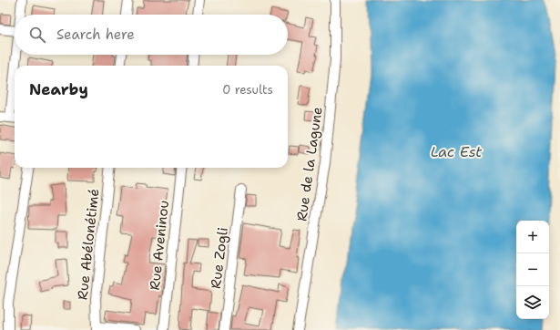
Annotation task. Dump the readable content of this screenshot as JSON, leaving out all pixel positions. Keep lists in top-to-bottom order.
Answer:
{
  "streets": {
    "street": [
      "Rue de la Lagune",
      "Rue Abélonétimé",
      "Rue Aveninou",
      "Rue Zogli"
    ]
  },
  "water": ["Lac Est"],
  "page": {
    "search": "Search here",
    "heading": ["Nearby", "0 results"],
    "map_buttons": ["+", "−"]
  }
}
